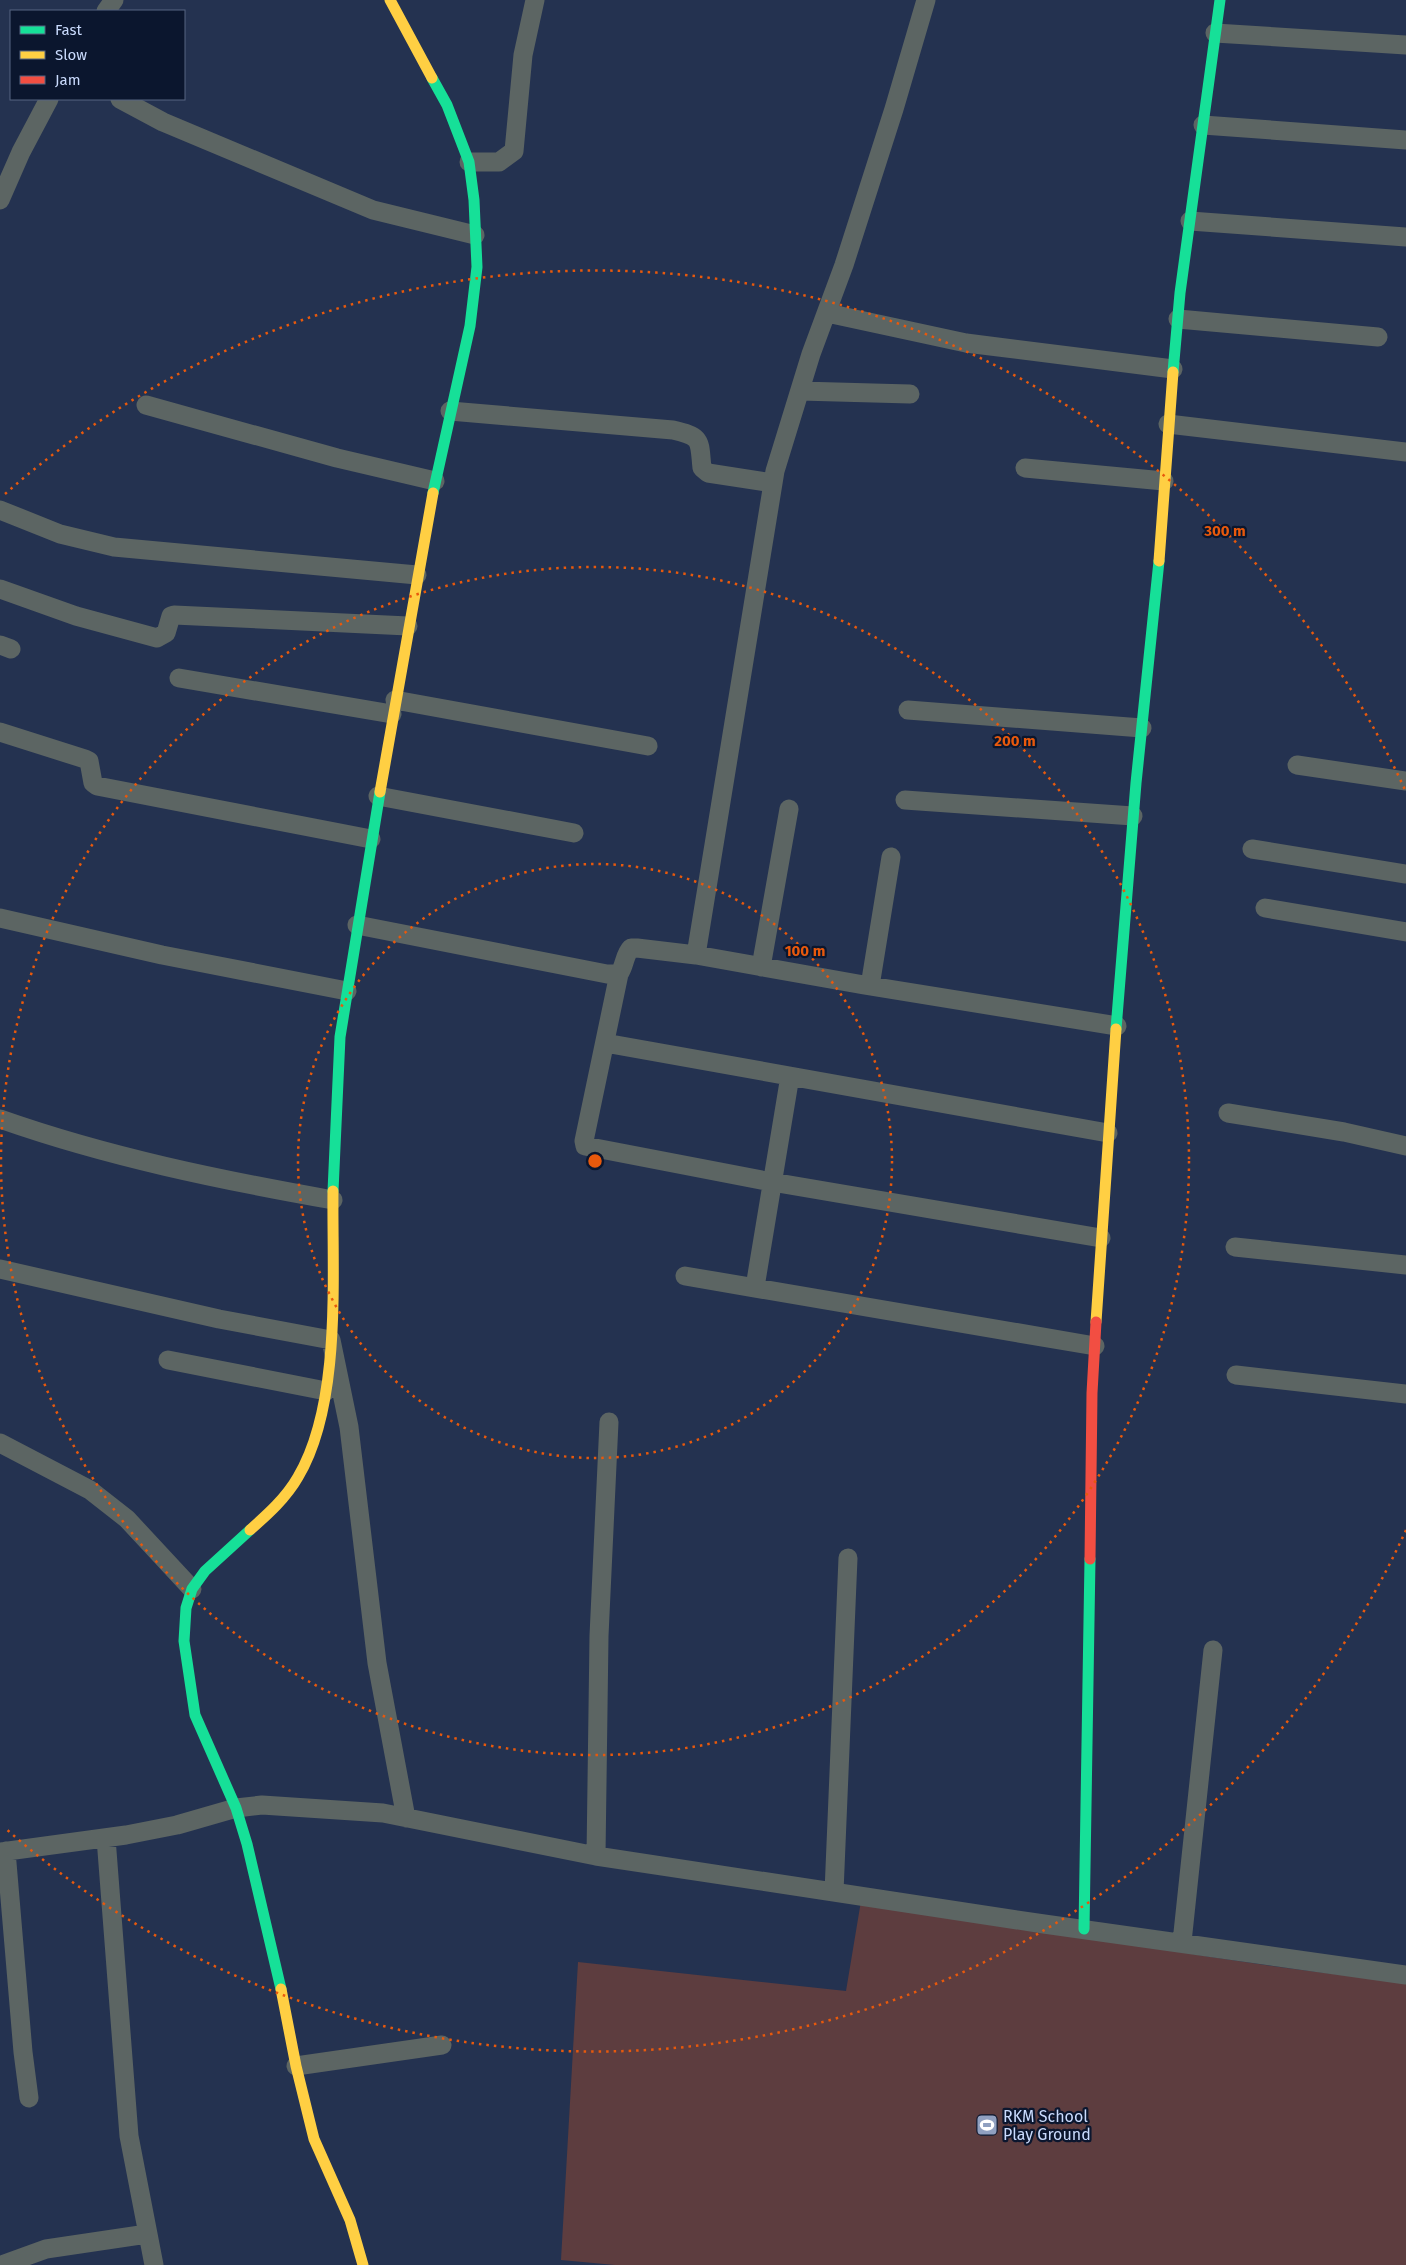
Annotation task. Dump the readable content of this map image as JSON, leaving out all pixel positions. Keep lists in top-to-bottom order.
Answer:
{
  "places": {
    "sports": ["RKM School Play Ground"]
  },
  "legend": ["Fast", "Slow", "Jam"],
  "rings": ["300 m", "200 m", "100 m"]
}
